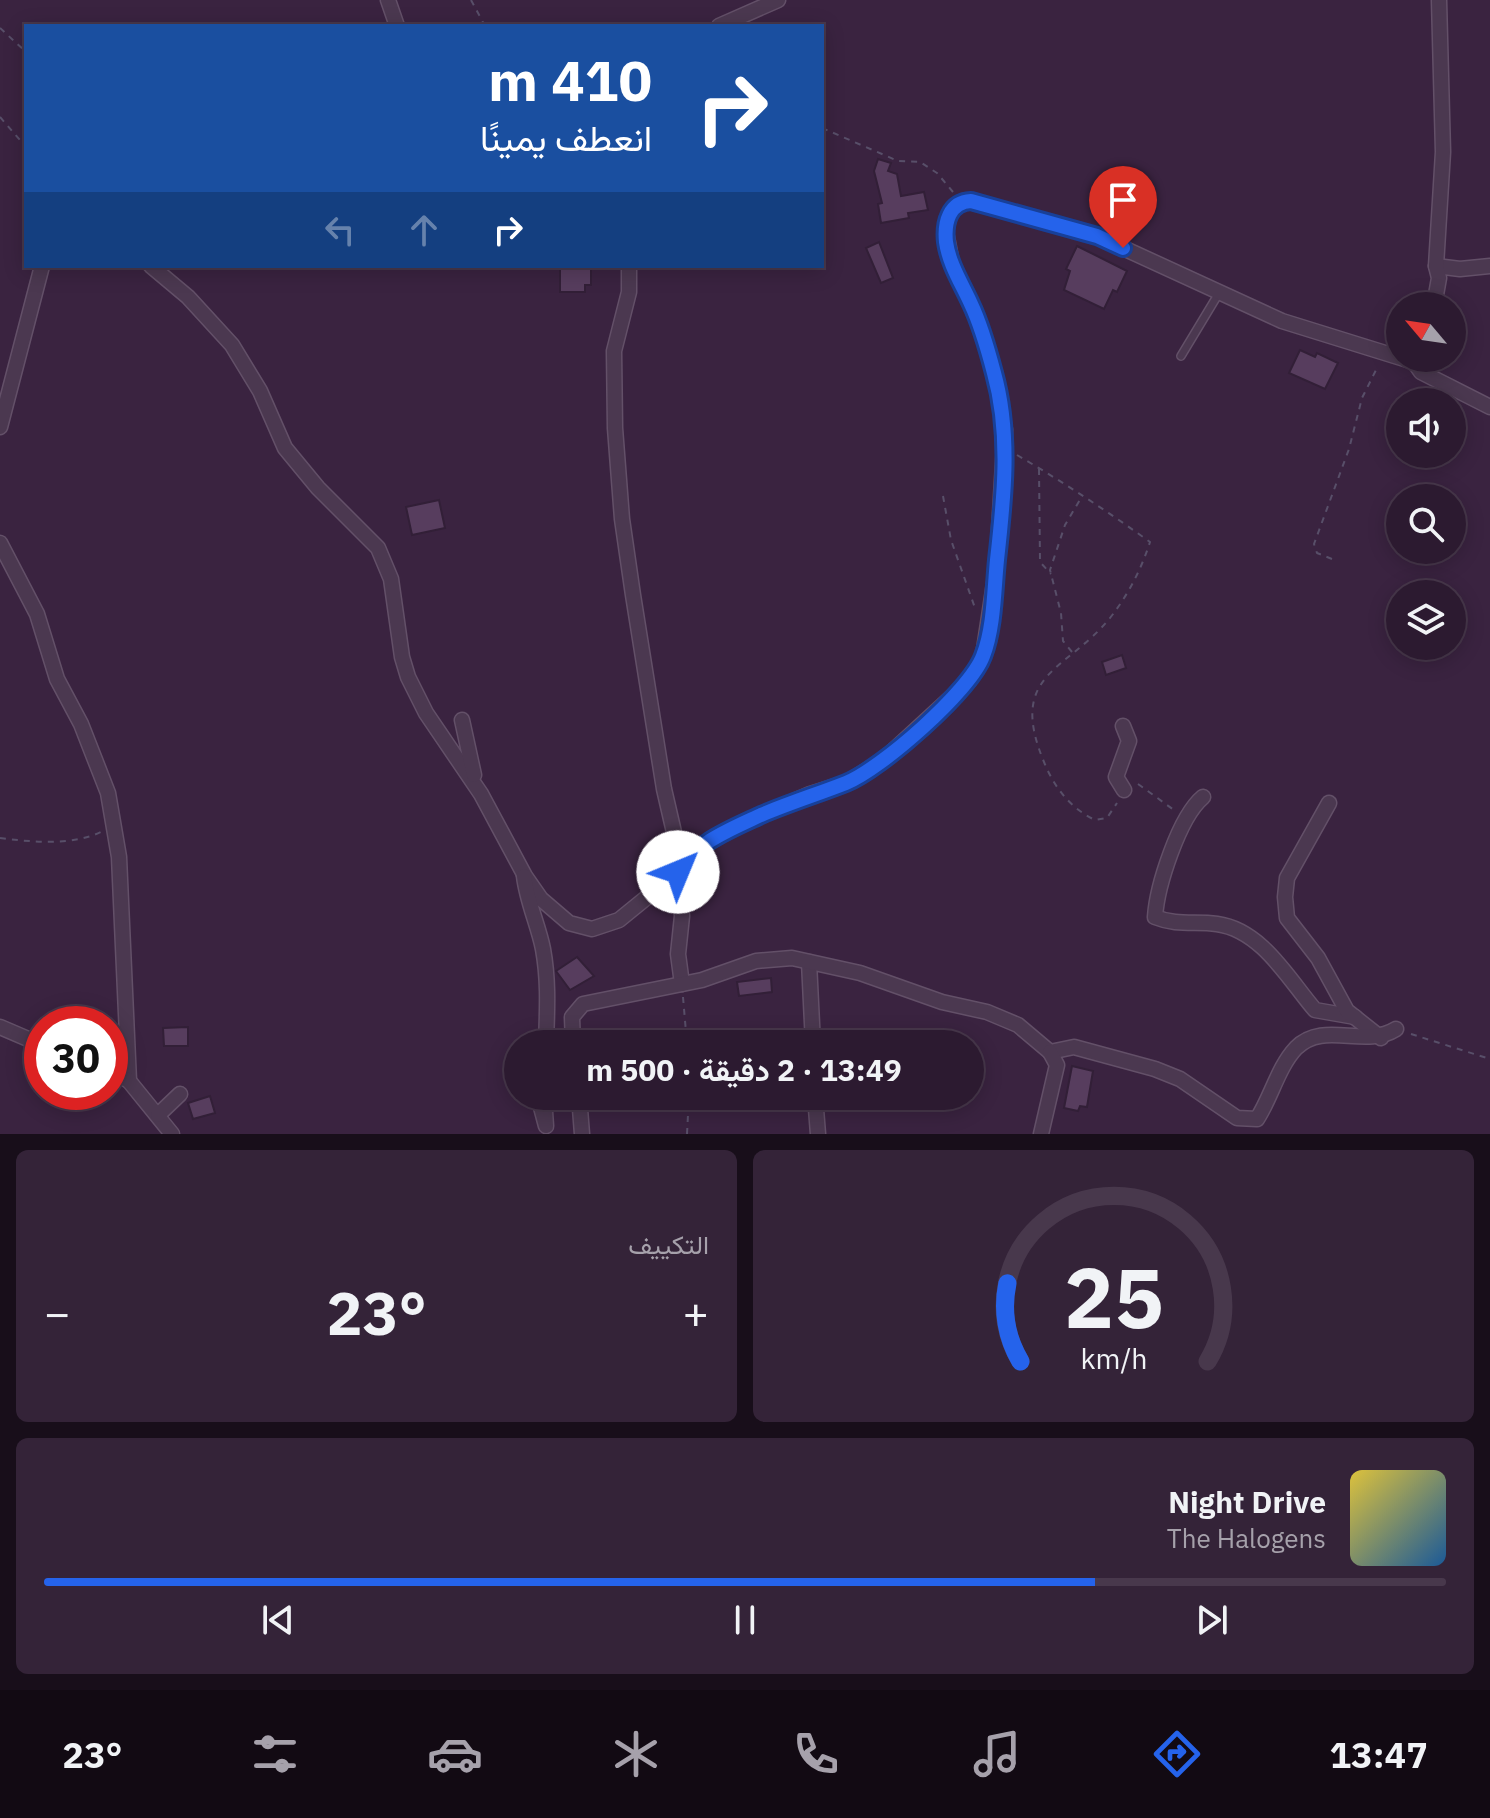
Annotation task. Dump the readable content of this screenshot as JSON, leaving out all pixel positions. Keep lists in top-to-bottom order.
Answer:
{
  "north": "top left",
  "page": {
    "turn": ["410 m", "انعطف يمينًا"],
    "limit": "30",
    "trip": "13:49 · 2 دقيقة · 500 m",
    "tile": "التكييف",
    "heat": ["−", "23°", "+"],
    "song": ["Night Drive", "The Halogens"],
    "tabs": ["13:47", "23°"],
    "gauge": ["25", "km/h"]
  }
}
